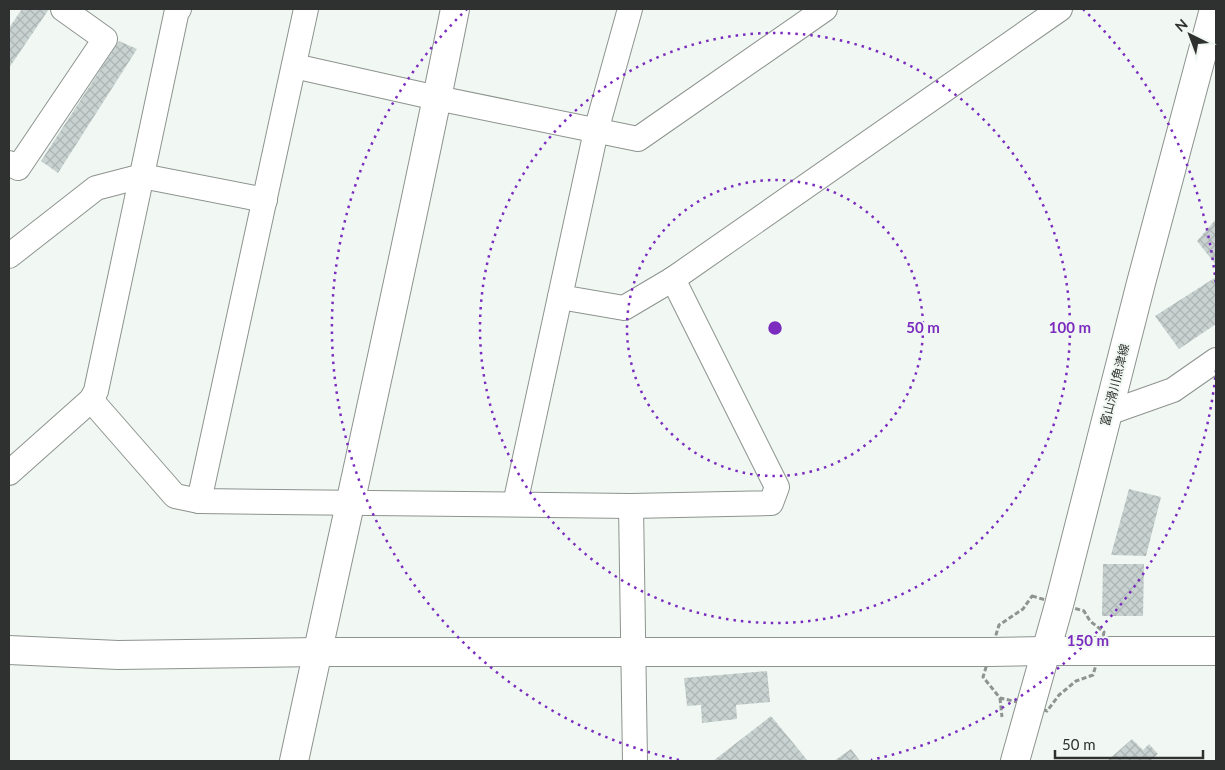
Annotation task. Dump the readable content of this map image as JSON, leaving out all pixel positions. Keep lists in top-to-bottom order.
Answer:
{
  "streets": {
    "street": ["富山滑川魚津線"]
  },
  "scale_bar": "50 m",
  "north": "top left",
  "rings": ["50 m", "100 m", "150 m"]
}
